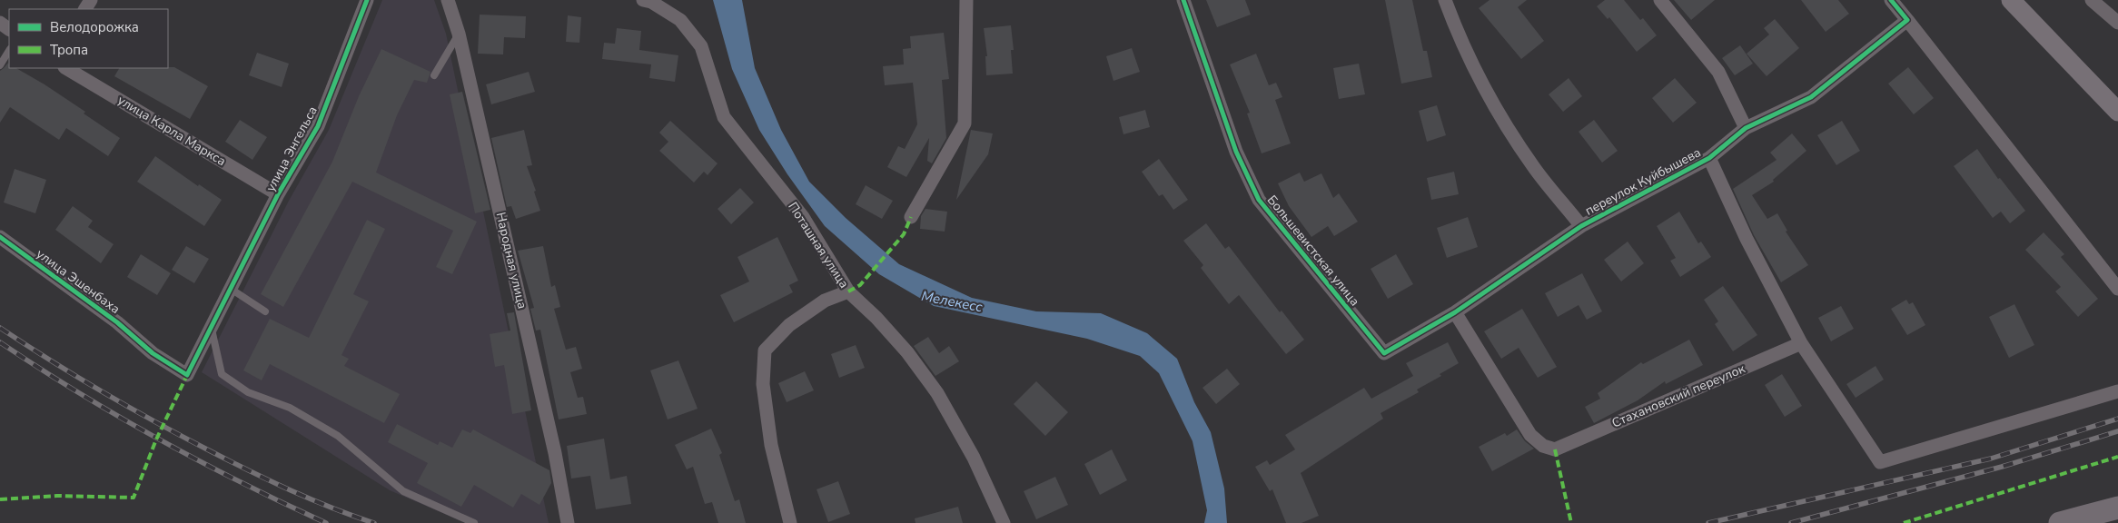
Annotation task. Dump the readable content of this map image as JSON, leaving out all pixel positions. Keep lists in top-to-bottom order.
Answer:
{
  "streets": {
    "street": [
      "улица Карла Маркса",
      "улица Энгельса",
      "переулок Куйбышева",
      "Поташная улица",
      "Большевистская улица",
      "Народная улица",
      "улица Эшенбаха",
      "Стахановский переулок"
    ]
  },
  "crossings": [
    ["улица Карла Маркса", "улица Энгельса"],
    ["улица Энгельса", "улица Эшенбаха"],
    ["переулок Куйбышева", "Большевистская улица"],
    ["переулок Куйбышева", "Стахановский переулок"]
  ],
  "water": ["Мелекесс"],
  "legend": ["Велодорожка", "Тропа"]
}
